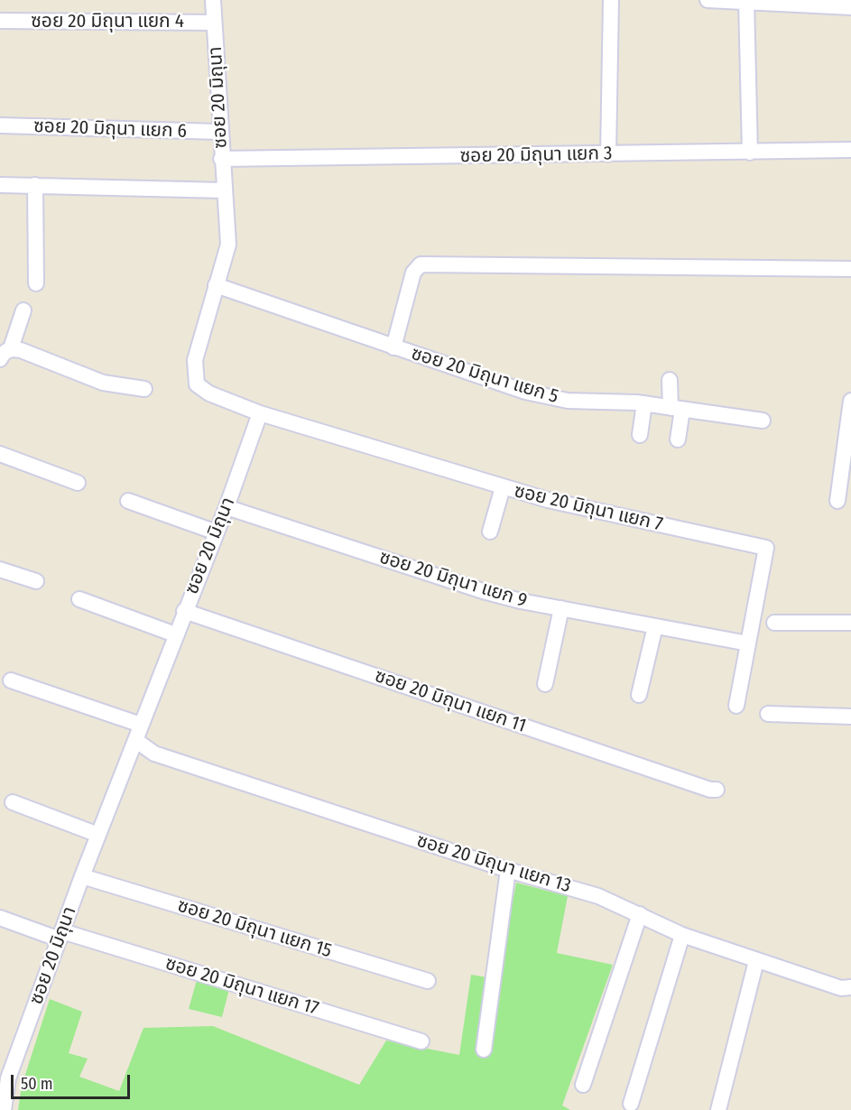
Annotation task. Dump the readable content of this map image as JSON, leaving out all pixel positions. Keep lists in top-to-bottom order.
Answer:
{
  "streets": {
    "street": [
      "ซอย 20 มิถุนา แยก 4",
      "ซอย 20 มิถุนา",
      "ซอย 20 มิถุนา แยก 6",
      "ซอย 20 มิถุนา แยก 3",
      "ซอย 20 มิถุนา แยก 5",
      "ซอย 20 มิถุนา แยก 7",
      "ซอย 20 มิถุนา แยก 9",
      "ซอย 20 มิถุนา แยก 11",
      "ซอย 20 มิถุนา แยก 13",
      "ซอย 20 มิถุนา แยก 15",
      "ซอย 20 มิถุนา แยก 17"
    ]
  },
  "crossings": [
    ["ซอย 20 มิถุนา แยก 4", "ซอย 20 มิถุนา"],
    ["ซอย 20 มิถุนา", "ซอย 20 มิถุนา แยก 6"],
    ["ซอย 20 มิถุนา", "ซอย 20 มิถุนา แยก 3"],
    ["ซอย 20 มิถุนา", "ซอย 20 มิถุนา แยก 5"],
    ["ซอย 20 มิถุนา", "ซอย 20 มิถุนา แยก 7"],
    ["ซอย 20 มิถุนา", "ซอย 20 มิถุนา แยก 9"],
    ["ซอย 20 มิถุนา", "ซอย 20 มิถุนา แยก 11"],
    ["ซอย 20 มิถุนา", "ซอย 20 มิถุนา แยก 13"],
    ["ซอย 20 มิถุนา", "ซอย 20 มิถุนา แยก 15"],
    ["ซอย 20 มิถุนา", "ซอย 20 มิถุนา แยก 17"],
    ["ซอย 20 มิถุนา แยก 7", "ซอย 20 มิถุนา แยก 9"]
  ],
  "scale_bar": "50 m"
}
